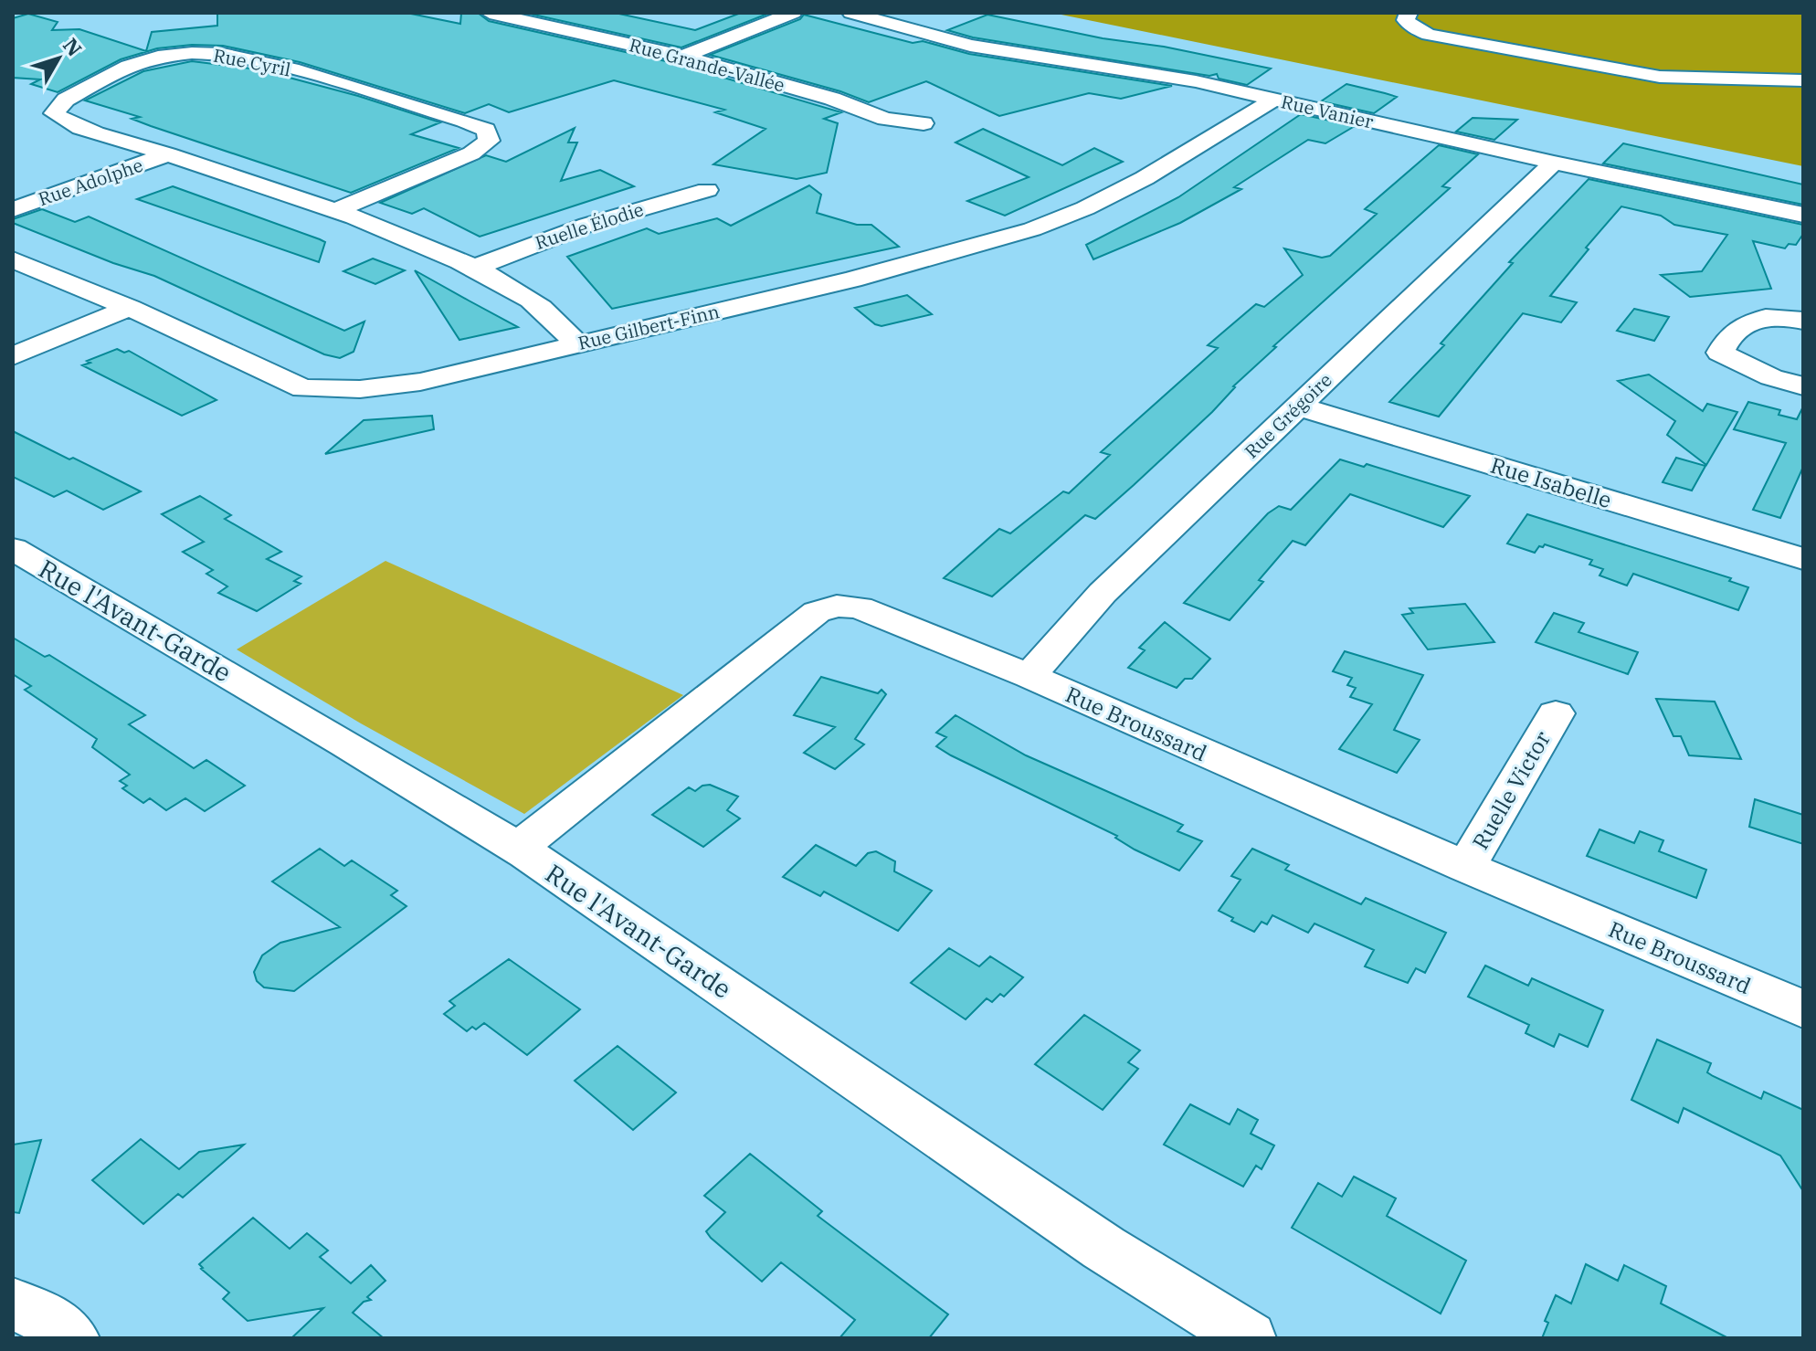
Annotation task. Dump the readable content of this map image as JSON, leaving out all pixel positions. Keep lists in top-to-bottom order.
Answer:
{
  "streets": {
    "street": [
      "Rue Cyril",
      "Rue Grande-Vallée",
      "Rue Vanier",
      "Rue Adolphe",
      "Ruelle Élodie",
      "Rue Gilbert-Finn",
      "Rue Grégoire",
      "Rue Isabelle",
      "Rue l'Avant-Garde",
      "Rue Broussard",
      "Ruelle Victor"
    ]
  },
  "crossings": [
    ["Rue Cyril", "Rue Adolphe"],
    ["Rue Cyril", "Ruelle Élodie"],
    ["Rue Cyril", "Rue Gilbert-Finn"],
    ["Rue Vanier", "Rue Gilbert-Finn"],
    ["Rue Vanier", "Rue Grégoire"],
    ["Rue Grégoire", "Rue Isabelle"],
    ["Rue Grégoire", "Rue Broussard"],
    ["Rue l'Avant-Garde", "Rue Broussard"],
    ["Rue Broussard", "Ruelle Victor"]
  ],
  "north": "top right"
}
